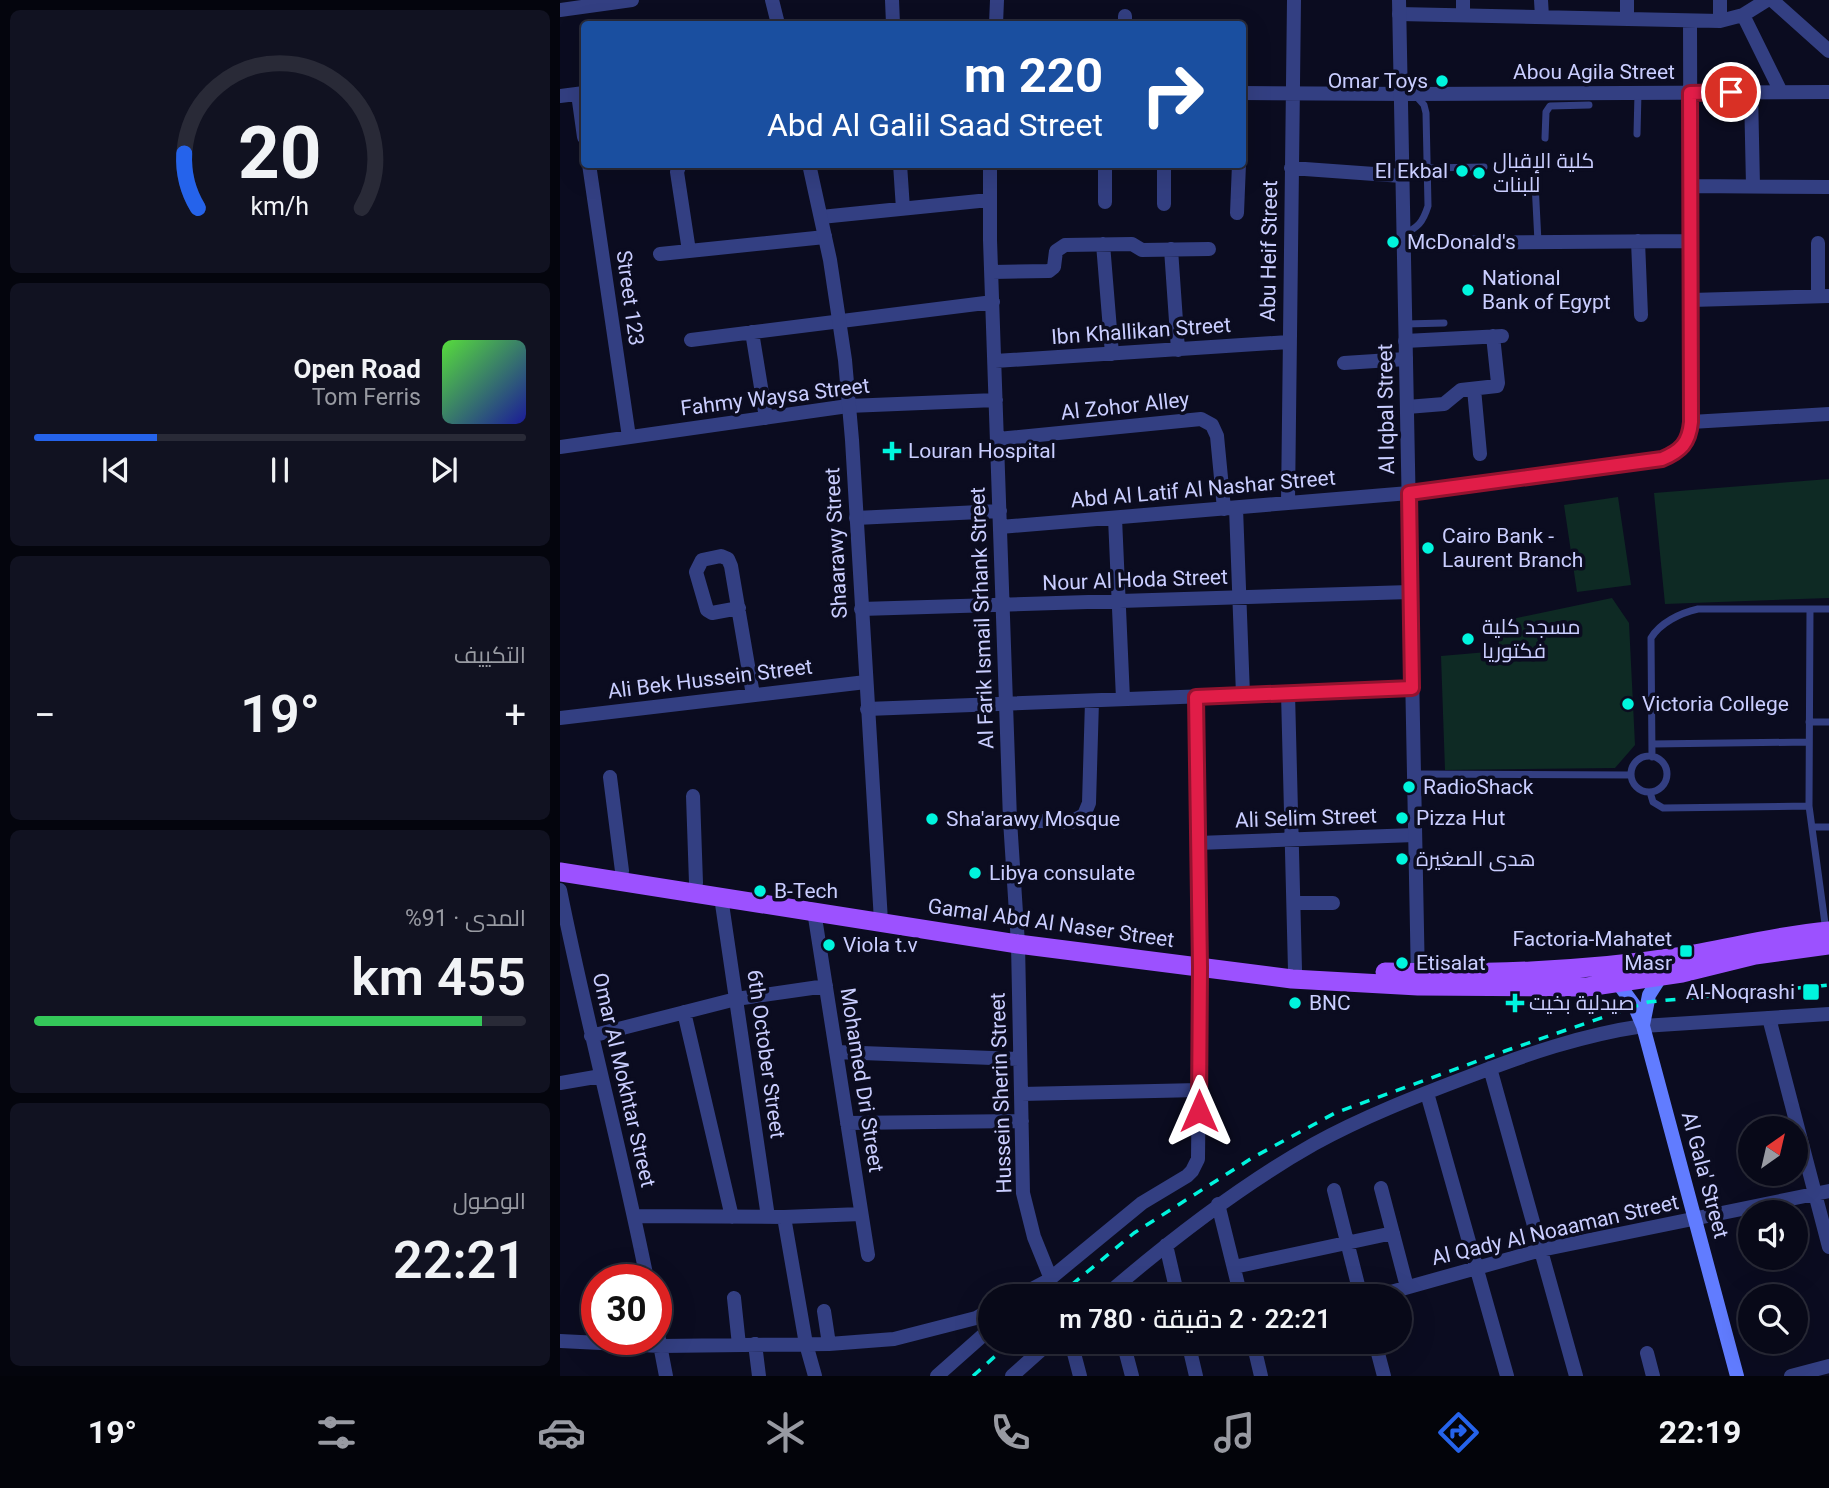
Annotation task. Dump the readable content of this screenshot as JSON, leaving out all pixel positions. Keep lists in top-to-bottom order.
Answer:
{
  "streets": {
    "main road": ["Gamal Abd Al Naser Street", "Al Gala' Street"],
    "street": [
      "Abou Agila Street",
      "Abu Heif Street",
      "Street 123",
      "Ibn Khallikan Street",
      "Fahmy Waysa Street",
      "Al Zohor Alley",
      "Al Iqbal Street",
      "Abd Al Latif Al Nashar Street",
      "Shaarawy Street",
      "Nour Al Hoda Street",
      "Al Farik Ismail Srhank Street",
      "Ali Bek Hussein Street",
      "Ali Selim Street",
      "6th October Street",
      "Omar Al Mokhtar Street",
      "Mohamed Dri Street",
      "Hussein Sherin Street",
      "Al Qady Al Noaaman Street"
    ]
  },
  "crossings": [
    ["Abou Agila Street", "Abu Heif Street"],
    ["Abou Agila Street", "Al Iqbal Street"],
    ["Abu Heif Street", "Ibn Khallikan Street"],
    ["Abu Heif Street", "Abd Al Latif Al Nashar Street"],
    ["Street 123", "Fahmy Waysa Street"],
    ["Ibn Khallikan Street", "Al Farik Ismail Srhank Street"],
    ["Fahmy Waysa Street", "Shaarawy Street"],
    ["Fahmy Waysa Street", "Al Farik Ismail Srhank Street"],
    ["Al Zohor Alley", "Abd Al Latif Al Nashar Street"],
    ["Al Zohor Alley", "Al Farik Ismail Srhank Street"],
    ["Al Iqbal Street", "Abd Al Latif Al Nashar Street"],
    ["Al Iqbal Street", "Nour Al Hoda Street"],
    ["Al Iqbal Street", "Ali Selim Street"],
    ["Al Iqbal Street", "Gamal Abd Al Naser Street"],
    ["Abd Al Latif Al Nashar Street", "Al Farik Ismail Srhank Street"],
    ["Shaarawy Street", "Nour Al Hoda Street"],
    ["Shaarawy Street", "Ali Bek Hussein Street"],
    ["Shaarawy Street", "Gamal Abd Al Naser Street"],
    ["Nour Al Hoda Street", "Al Farik Ismail Srhank Street"],
    ["Al Farik Ismail Srhank Street", "Gamal Abd Al Naser Street"],
    ["Al Farik Ismail Srhank Street", "Hussein Sherin Street"],
    ["Gamal Abd Al Naser Street", "6th October Street"],
    ["Gamal Abd Al Naser Street", "Mohamed Dri Street"],
    ["Gamal Abd Al Naser Street", "Hussein Sherin Street"],
    ["Gamal Abd Al Naser Street", "Al Gala' Street"],
    ["Al Gala' Street", "Al Qady Al Noaaman Street"]
  ],
  "places": {
    "other": [
      "Omar Toys",
      "El Ekbal",
      "كلية الإقبال للبنات",
      "McDonald's",
      "National Bank of Egypt",
      "Cairo Bank - Laurent Branch",
      "مسجد كلية فكتوريا",
      "Victoria College",
      "RadioShack",
      "Pizza Hut",
      "Sha'arawy Mosque",
      "هدى الصغيرة",
      "Libya consulate",
      "B-Tech",
      "Viola t.v",
      "Etisalat",
      "BNC"
    ],
    "health": ["Louran Hospital", "صيدلية بخيت"],
    "transit": ["Factoria-Mahatet Masr", "Al-Noqrashi"]
  },
  "north": "top right",
  "page": {
    "turn": ["220 m", "Abd Al Galil Saad Street"],
    "song": ["Open Road", "Tom Ferris"],
    "tile": [
      "التكييف",
      ["المدى · 91%", "455 km"],
      ["الوصول", "22:21"]
    ],
    "heat": ["−", "19°", "+"],
    "limit": "30",
    "trip": "22:21 · 2 دقيقة · 780 m",
    "tabs": ["22:19", "19°"],
    "gauge": ["20", "km/h"]
  }
}
